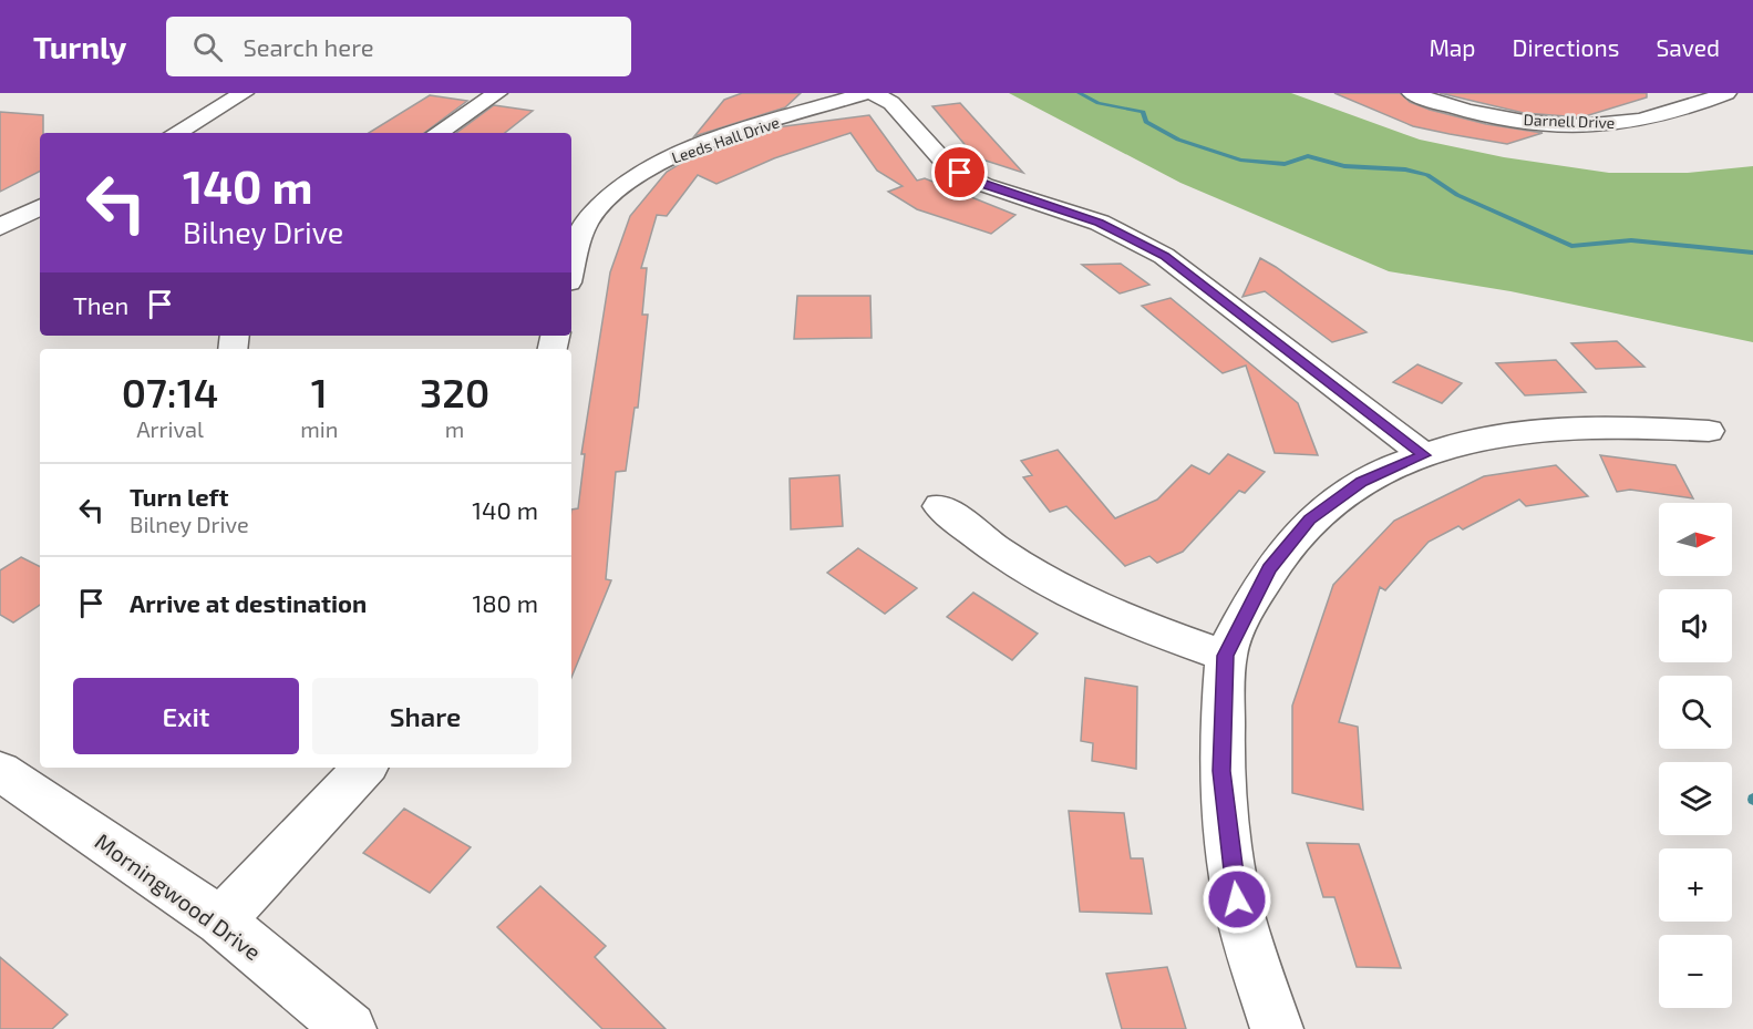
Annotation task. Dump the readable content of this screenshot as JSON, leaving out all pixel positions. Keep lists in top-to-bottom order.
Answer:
{
  "streets": {
    "street": ["Darnell Drive", "Leeds Hall Drive", "Morningwood Drive"]
  },
  "north": "right",
  "page": {
    "header": "Turnly",
    "search": "Search here",
    "nav": ["Map", "Directions", "Saved"],
    "turn": ["140 m", "Bilney Drive"],
    "then": "Then",
    "eta": [
      "07:14",
      "Arrival",
      "1",
      "min",
      "320",
      "m"
    ],
    "list": [
      {
        "name": "Turn left",
        "note": "Bilney Drive",
        "value": "140 m"
      },
      {
        "name": "Arrive at destination",
        "value": "180 m"
      }
    ],
    "map_buttons": ["+", "−"],
    "buttons": ["Exit", "Share"]
  }
}
